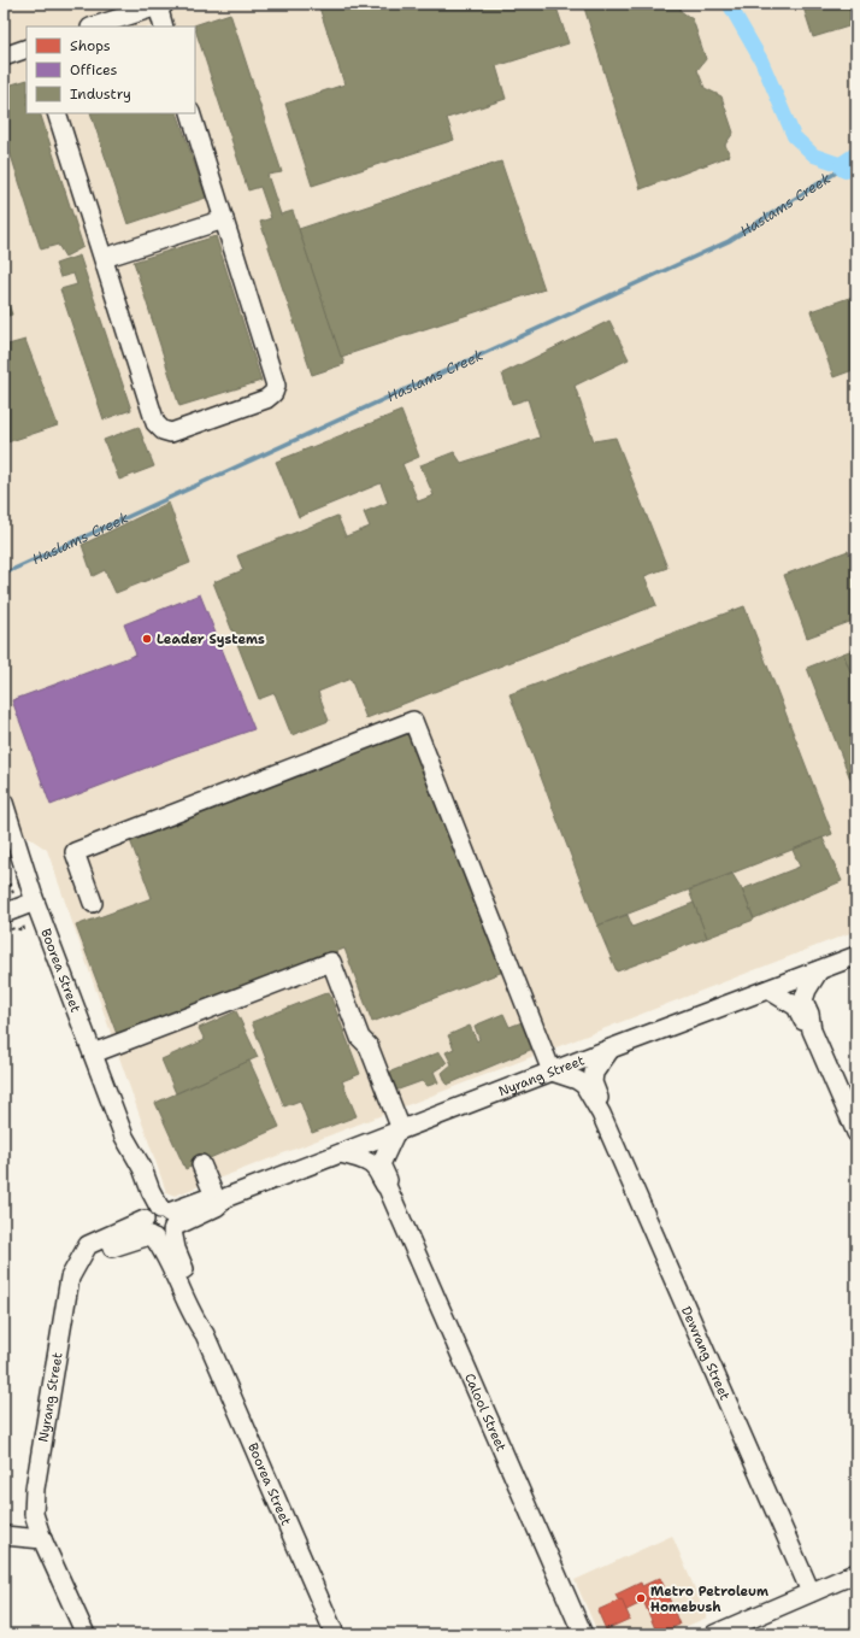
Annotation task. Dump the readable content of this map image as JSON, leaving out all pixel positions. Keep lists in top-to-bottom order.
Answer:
{
  "streets": {
    "street": [
      "Boorea Street",
      "Nyrang Street",
      "Dewrang Street",
      "Calool Street"
    ]
  },
  "crossings": [
    ["Boorea Street", "Nyrang Street"],
    ["Nyrang Street", "Dewrang Street"],
    ["Nyrang Street", "Calool Street"]
  ],
  "water": ["Haslams Creek"],
  "places": ["Leader Systems", "Metro Petroleum Homebush"],
  "legend": ["Shops", "Offices", "Industry"]
}
